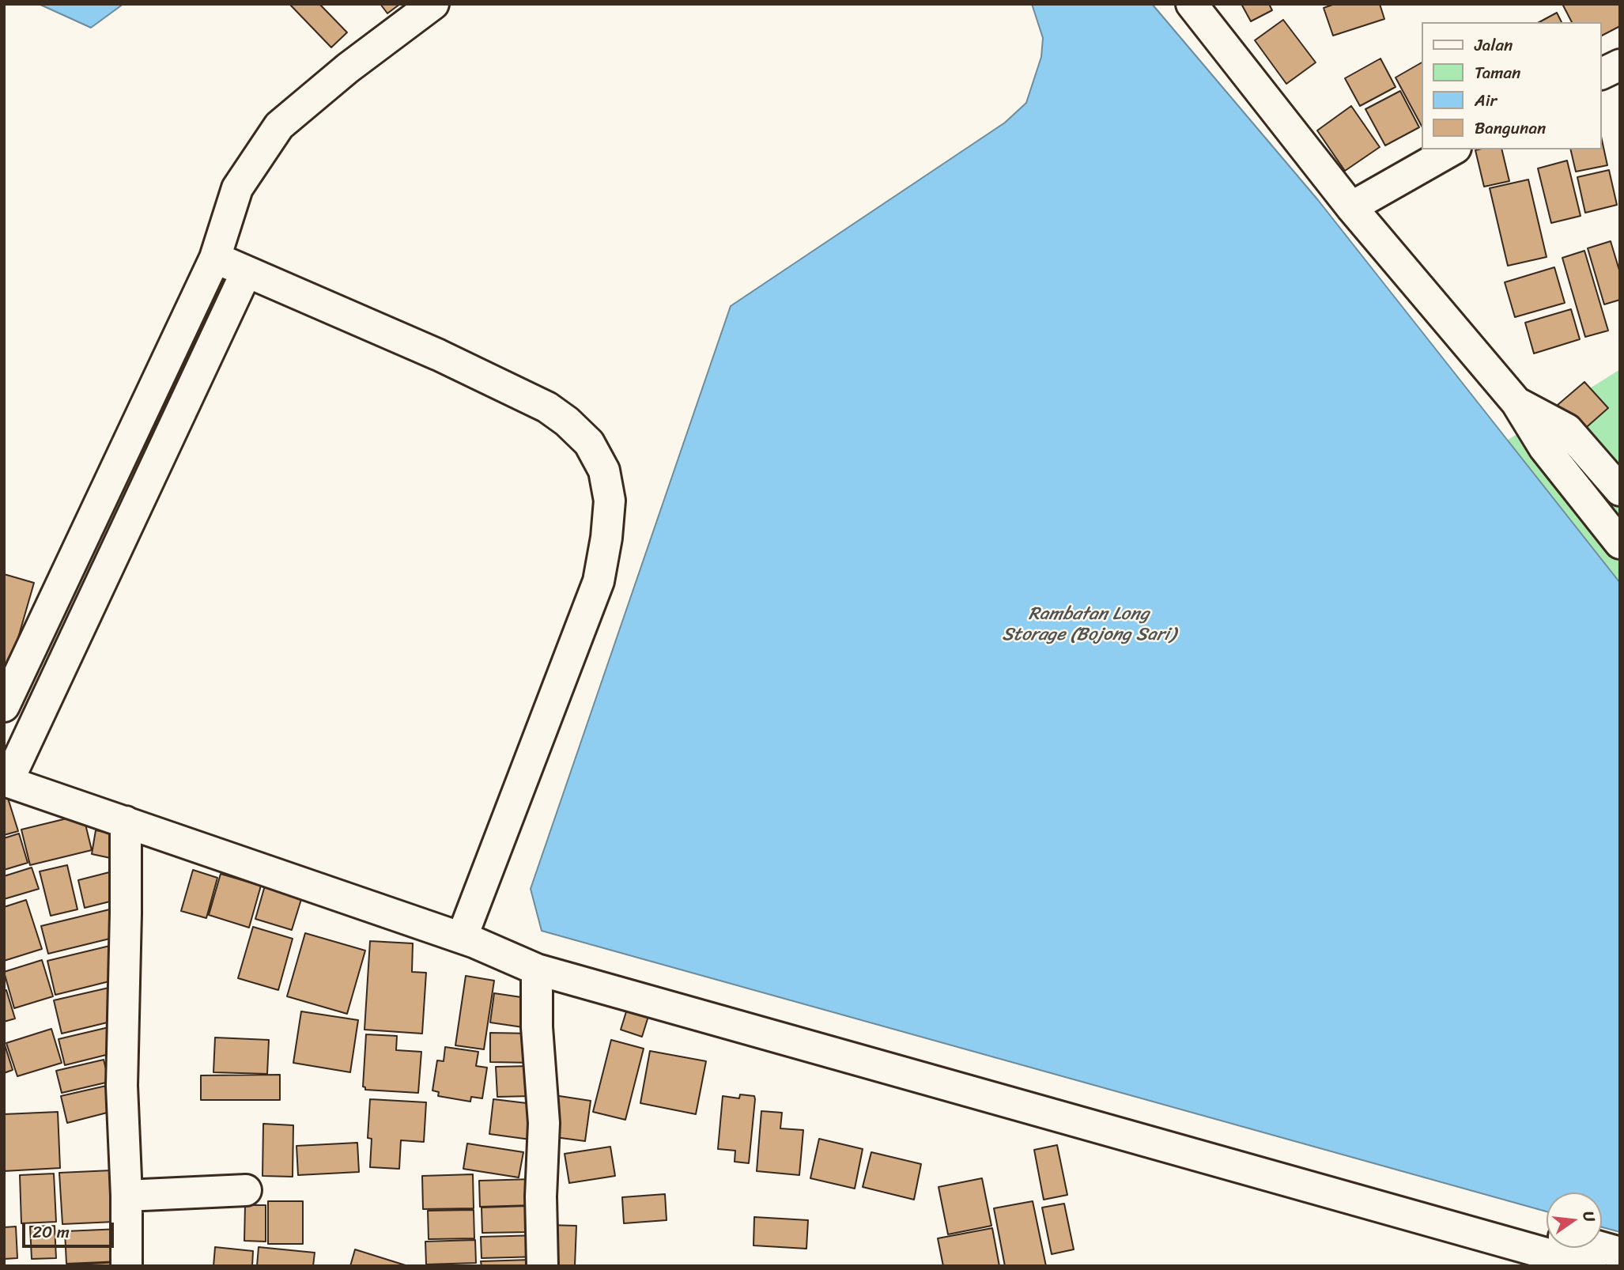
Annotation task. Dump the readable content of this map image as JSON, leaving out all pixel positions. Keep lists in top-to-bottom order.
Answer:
{
  "water": ["Rambatan Long Storage (Bojong Sari)"],
  "legend": [
    "Jalan",
    "Taman",
    "Air",
    "Bangunan"
  ],
  "scale_bar": "20 m",
  "north": "right"
}
